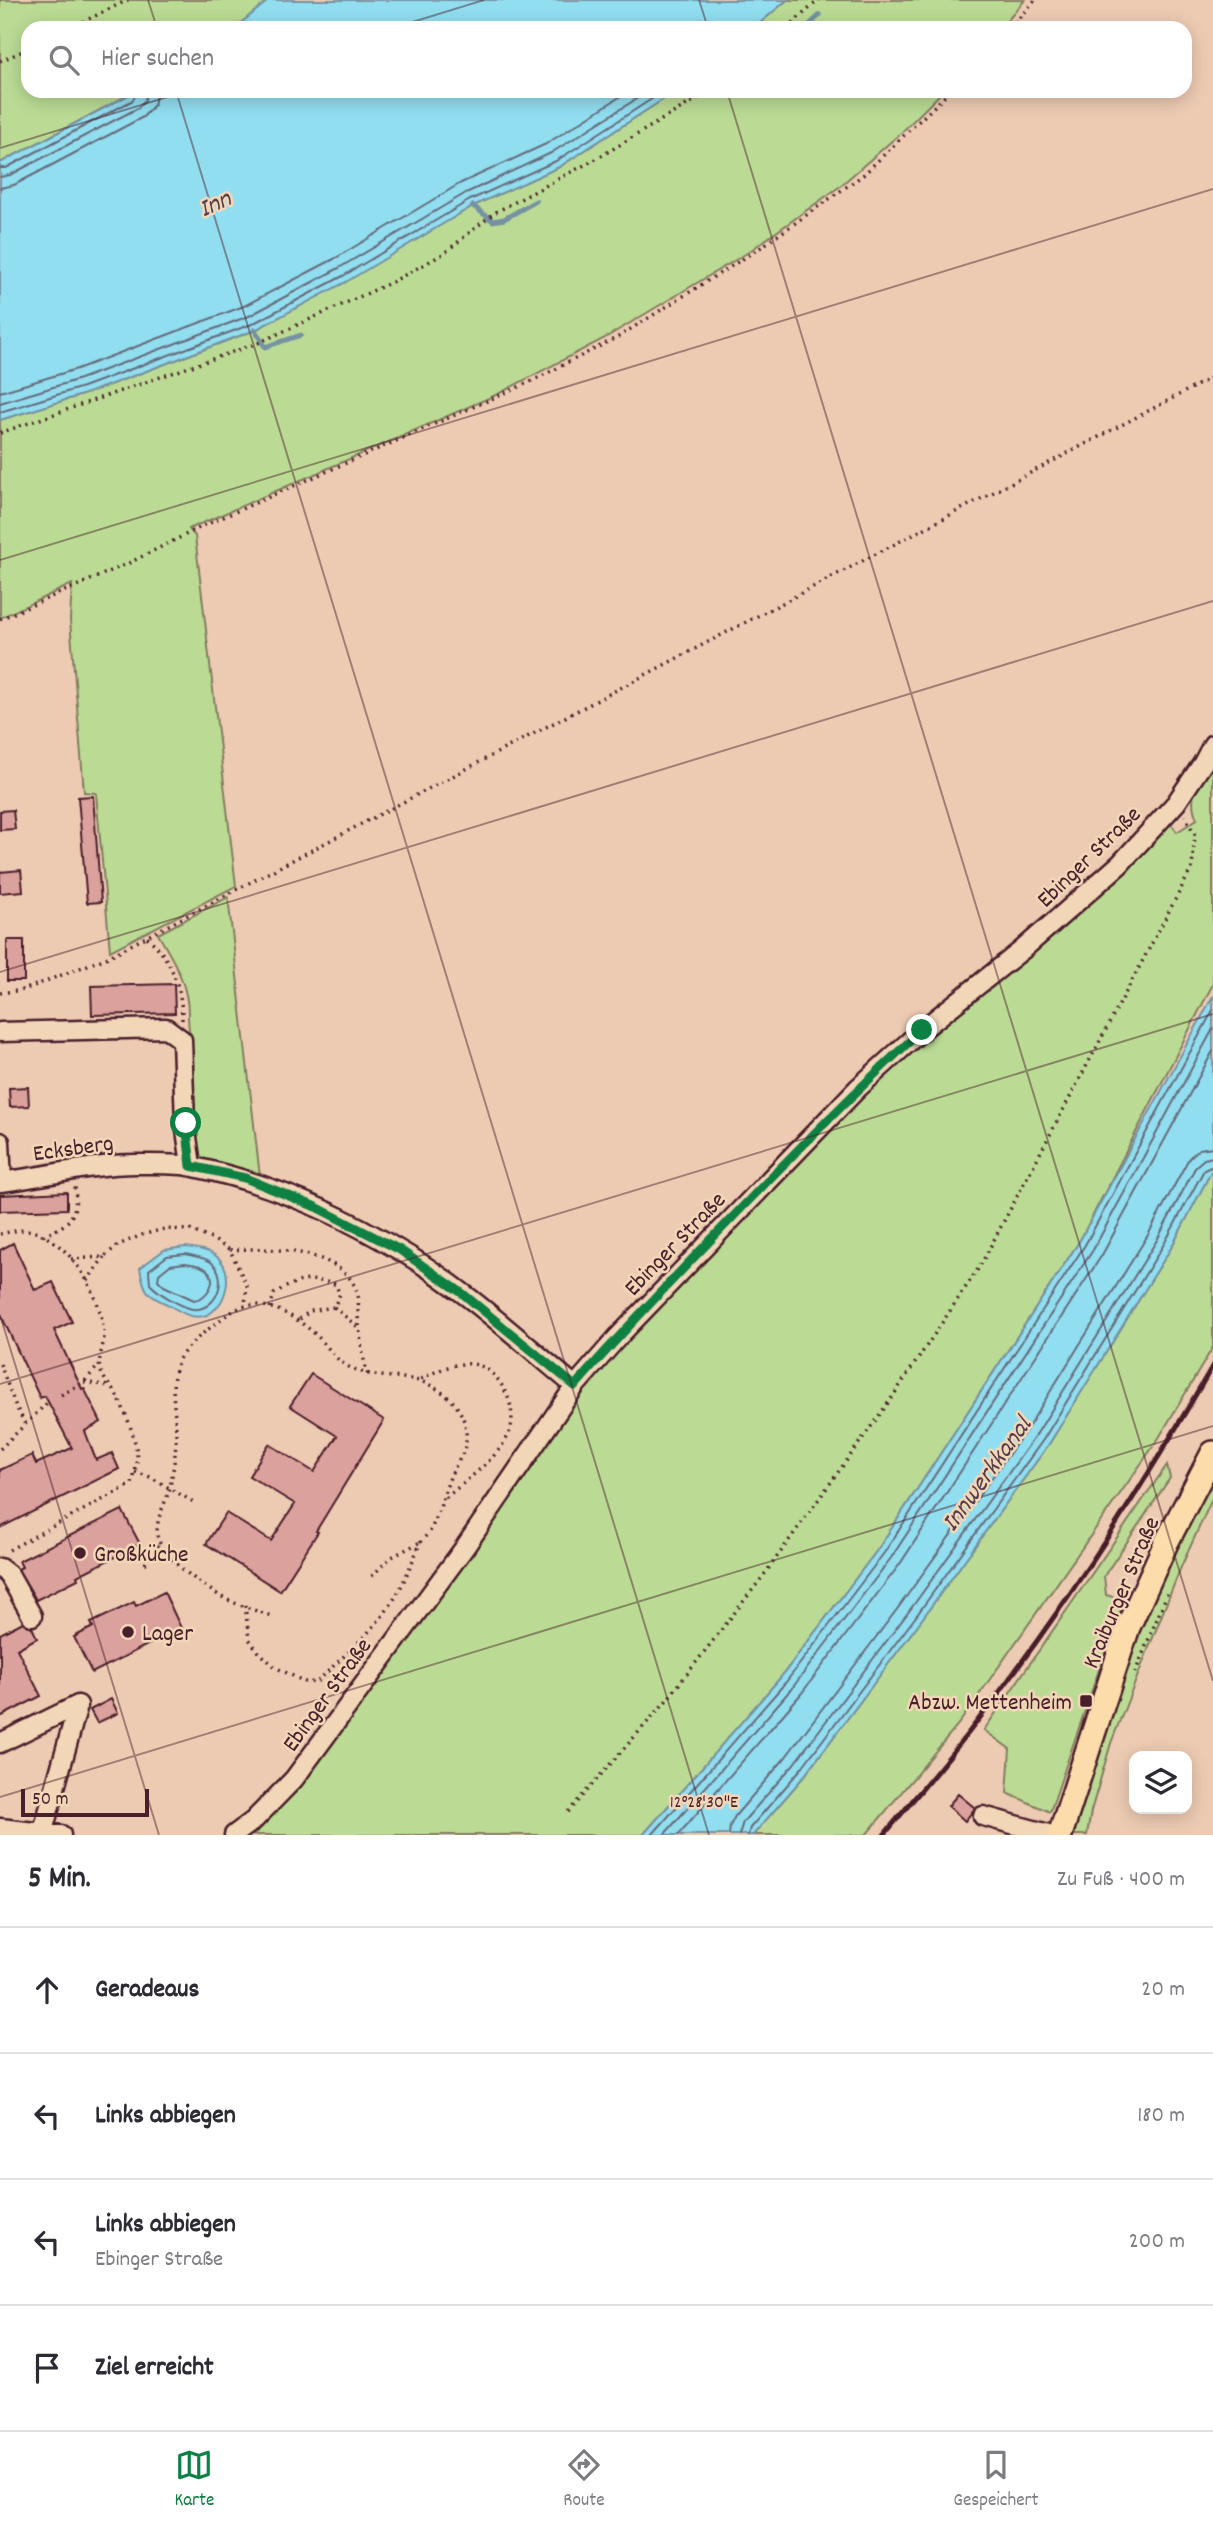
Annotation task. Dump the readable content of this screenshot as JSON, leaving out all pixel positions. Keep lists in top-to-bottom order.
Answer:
{
  "streets": {
    "main road": ["Kraiburger Straße"],
    "street": ["Ebinger Straße", "Ecksberg"]
  },
  "crossings": [
    ["Ebinger Straße", "Ecksberg"]
  ],
  "water": ["Inn", "Innwerkkanal"],
  "places": {
    "other": ["Großküche", "Lager"],
    "transit": ["Abzw. Mettenheim"]
  },
  "scale_bar": "50 m",
  "page": {
    "search": "Hier suchen",
    "scale": "50 m",
    "heading": ["5 Min.", "Zu Fuß · 400 m"],
    "list": [
      ["Geradeaus", "20 m"],
      ["Links abbiegen", "180 m"],
      ["Links abbiegen", "Ebinger Straße", "200 m"],
      "Ziel erreicht"
    ],
    "nav": ["Karte", "Route", "Gespeichert"]
  },
  "coordinates": ["12°28'30\"E"]
}
